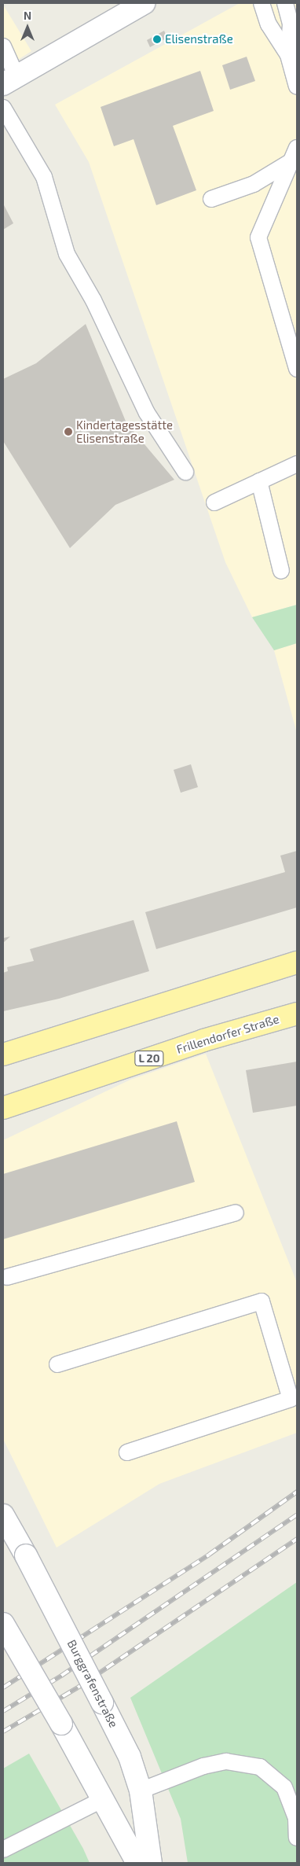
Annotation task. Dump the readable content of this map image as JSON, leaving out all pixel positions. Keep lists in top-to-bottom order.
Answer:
{
  "streets": {
    "main road": ["Frillendorfer Straße", "L 20", "Burggrafenstraße"]
  },
  "places": ["Elisenstraße", "Kindertagesstätte Elisenstraße"],
  "north": "top"
}
